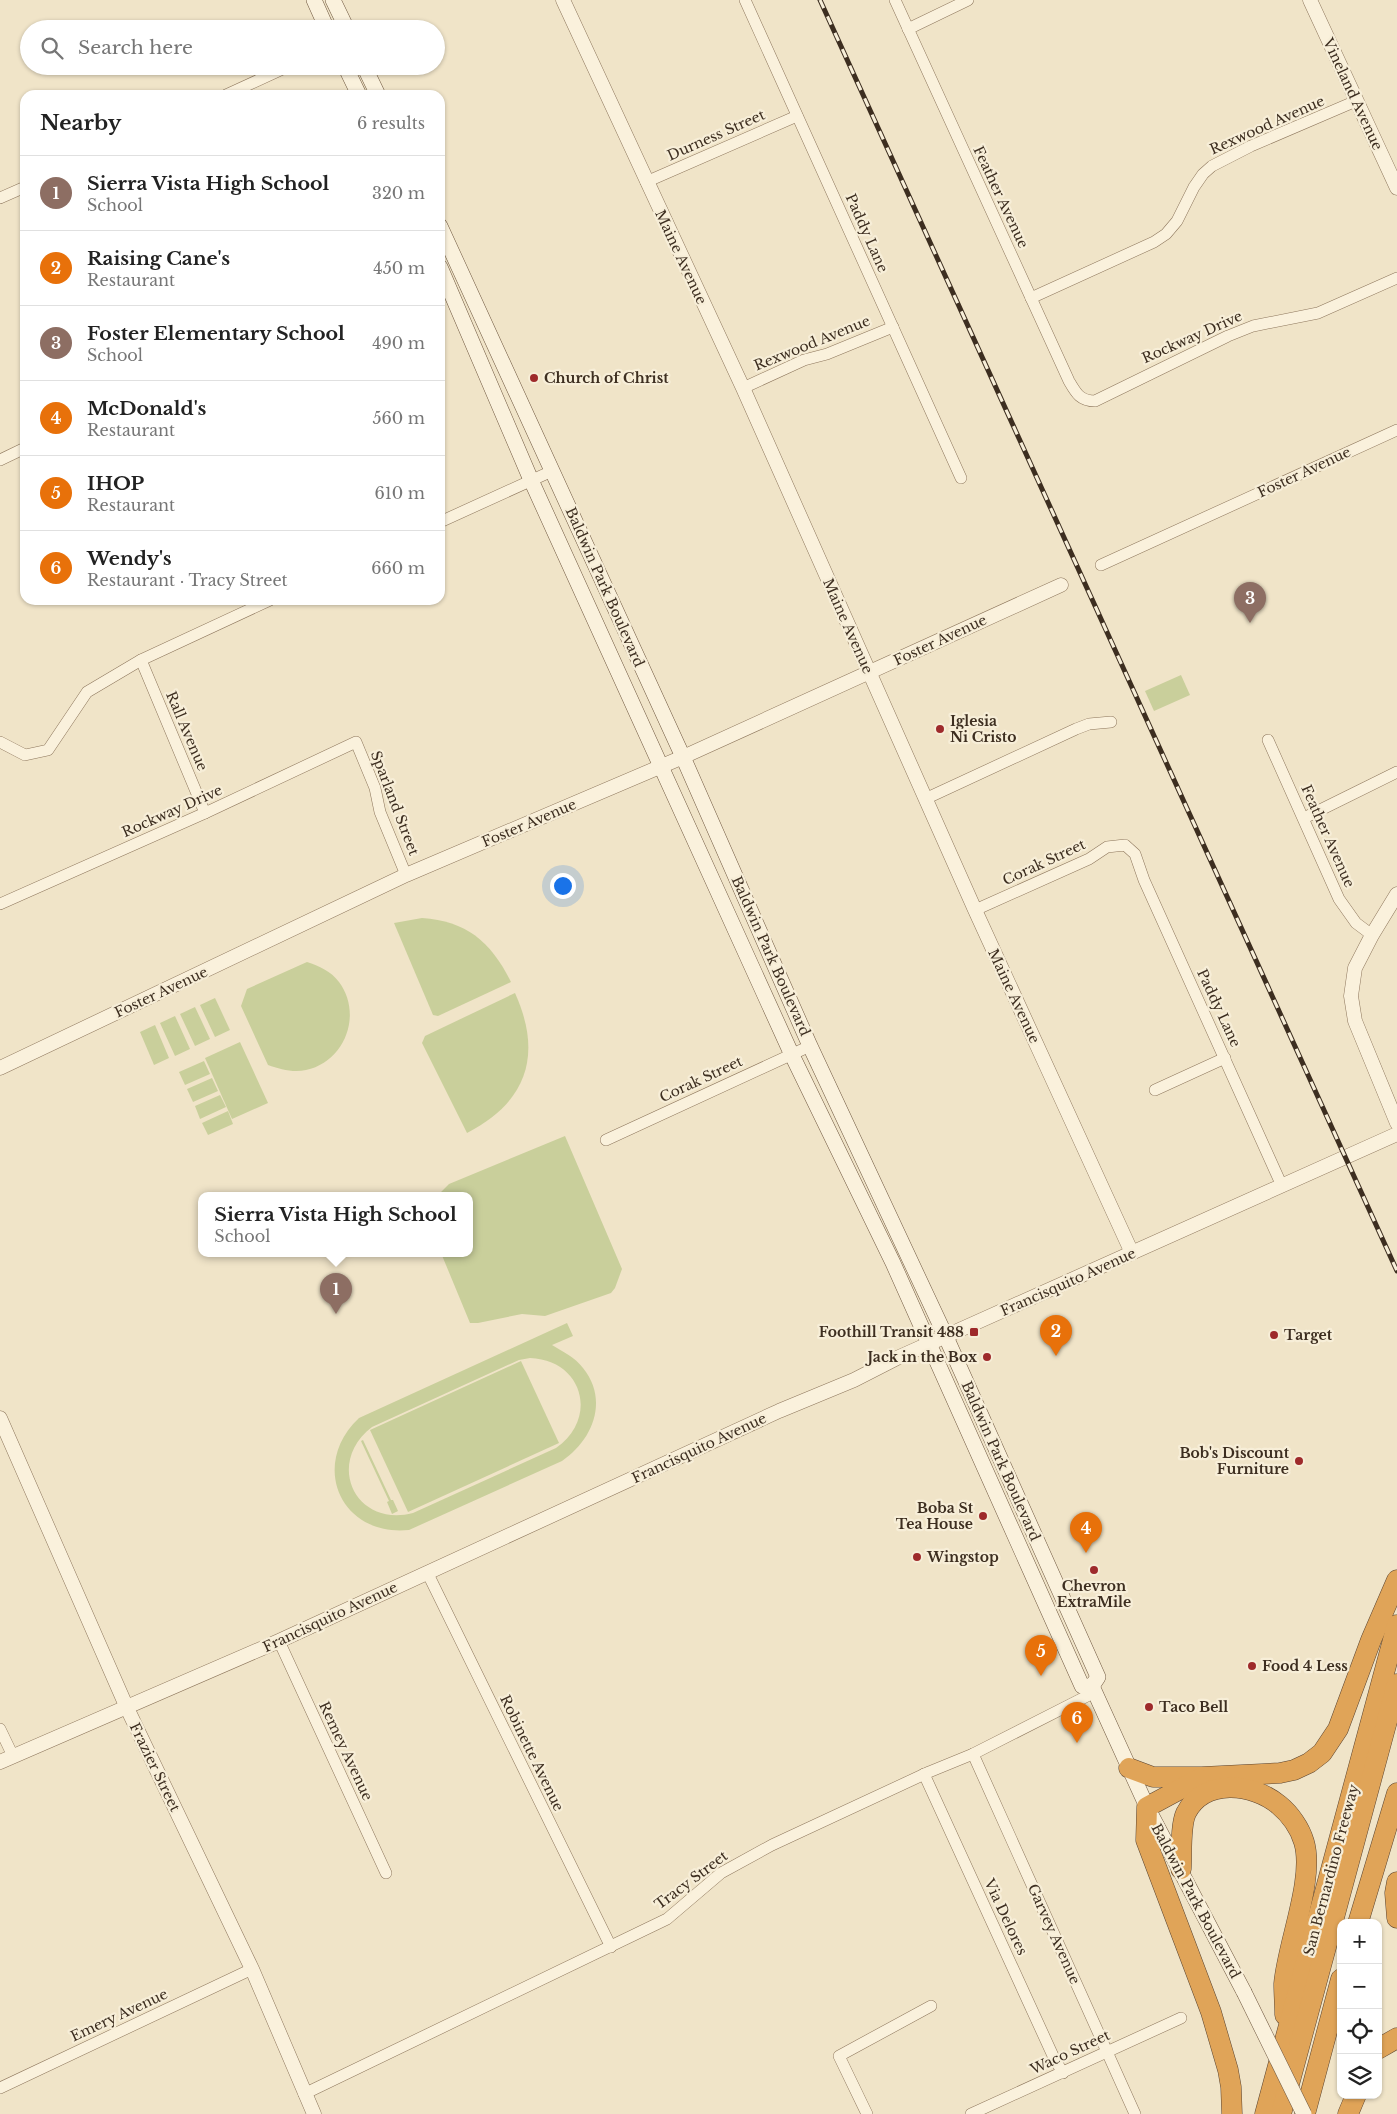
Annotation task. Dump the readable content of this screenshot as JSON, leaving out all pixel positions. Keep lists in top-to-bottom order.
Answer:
{
  "streets": {
    "highway": ["San Bernardino Freeway"],
    "main road": ["Baldwin Park Boulevard"],
    "street": [
      "Vineland Avenue",
      "Rexwood Avenue",
      "Durness Street",
      "Feather Avenue",
      "Paddy Lane",
      "Maine Avenue",
      "Rockway Drive",
      "Foster Avenue",
      "Rall Avenue",
      "Sparland Street",
      "Corak Street",
      "Francisquito Avenue",
      "Remey Avenue",
      "Robinette Avenue",
      "Frazier Street",
      "Tracy Street",
      "Via Delores",
      "Garvey Avenue",
      "Emery Avenue",
      "Waco Street"
    ]
  },
  "crossings": [
    ["Vineland Avenue", "Rexwood Avenue"],
    ["Rexwood Avenue", "Feather Avenue"],
    ["Rexwood Avenue", "Paddy Lane"],
    ["Rexwood Avenue", "Maine Avenue"],
    ["Durness Street", "Paddy Lane"],
    ["Durness Street", "Maine Avenue"],
    ["Feather Avenue", "Rockway Drive"],
    ["Paddy Lane", "Corak Street"],
    ["Paddy Lane", "Francisquito Avenue"],
    ["Maine Avenue", "Foster Avenue"],
    ["Maine Avenue", "Corak Street"],
    ["Maine Avenue", "Francisquito Avenue"],
    ["Rockway Drive", "Rall Avenue"],
    ["Rockway Drive", "Sparland Street"],
    ["Foster Avenue", "Baldwin Park Boulevard"],
    ["Foster Avenue", "Sparland Street"],
    ["Baldwin Park Boulevard", "Corak Street"],
    ["Baldwin Park Boulevard", "Francisquito Avenue"],
    ["Baldwin Park Boulevard", "Tracy Street"],
    ["Francisquito Avenue", "Remey Avenue"],
    ["Francisquito Avenue", "Robinette Avenue"],
    ["Francisquito Avenue", "Frazier Street"],
    ["Robinette Avenue", "Tracy Street"],
    ["Frazier Street", "Tracy Street"],
    ["Frazier Street", "Emery Avenue"],
    ["Tracy Street", "Via Delores"],
    ["Tracy Street", "Garvey Avenue"],
    ["Via Delores", "Waco Street"],
    ["Garvey Avenue", "Waco Street"]
  ],
  "places": {
    "other": [
      "Church of Christ",
      "Iglesia Ni Cristo",
      "Target",
      "Jack in the Box",
      "Bob's Discount Furniture",
      "Boba St Tea House",
      "Wingstop",
      "Chevron ExtraMile",
      "Food 4 Less",
      "Taco Bell"
    ],
    "transit": ["Foothill Transit 488"]
  },
  "page": {
    "search": "Search here",
    "heading": ["Nearby", "6 results"],
    "list": [
      {
        "mark": "1",
        "name": "Sierra Vista High School",
        "note": "School",
        "value": "320 m"
      },
      {
        "mark": "2",
        "name": "Raising Cane's",
        "note": "Restaurant",
        "value": "450 m"
      },
      {
        "mark": "3",
        "name": "Foster Elementary School",
        "note": "School",
        "value": "490 m"
      },
      {
        "mark": "4",
        "name": "McDonald's",
        "note": "Restaurant",
        "value": "560 m"
      },
      {
        "mark": "5",
        "name": "IHOP",
        "note": "Restaurant",
        "value": "610 m"
      },
      {
        "mark": "6",
        "name": "Wendy's",
        "note": "Restaurant · Tracy Street",
        "value": "660 m"
      }
    ],
    "pins": [
      "3",
      "1",
      "2",
      "4",
      "5",
      "6"
    ],
    "popup": ["Sierra Vista High School", "School"],
    "map_buttons": ["+", "−"]
  }
}
